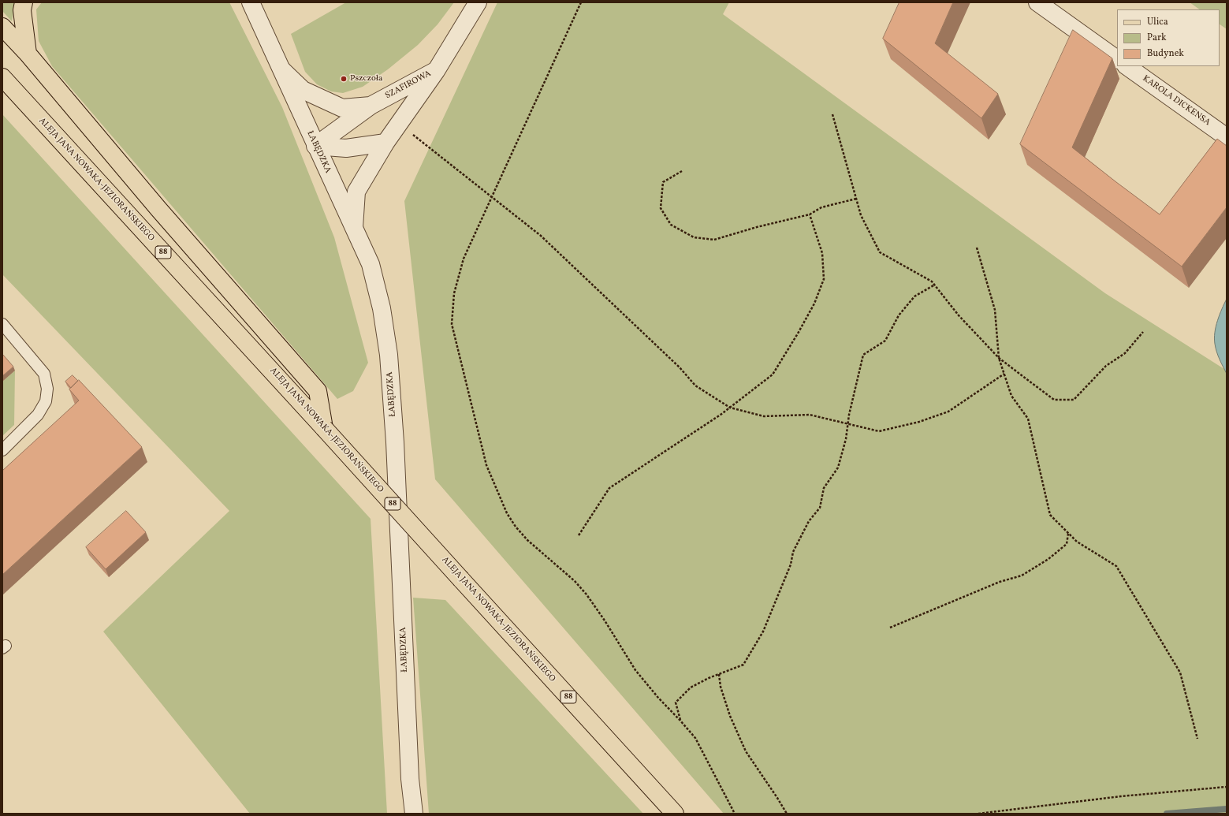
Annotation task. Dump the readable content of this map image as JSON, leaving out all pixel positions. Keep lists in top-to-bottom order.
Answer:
{
  "streets": {
    "main road": ["ALEJA JANA NOWAKA-JEZIORAŃSKIEGO", "88"],
    "street": ["SZAFIROWA", "KAROLA DICKENSA", "ŁABĘDZKA"]
  },
  "crossings": [
    ["SZAFIROWA", "ŁABĘDZKA"]
  ],
  "places": ["Pszczoła"],
  "legend": ["Ulica", "Park", "Budynek"]
}
